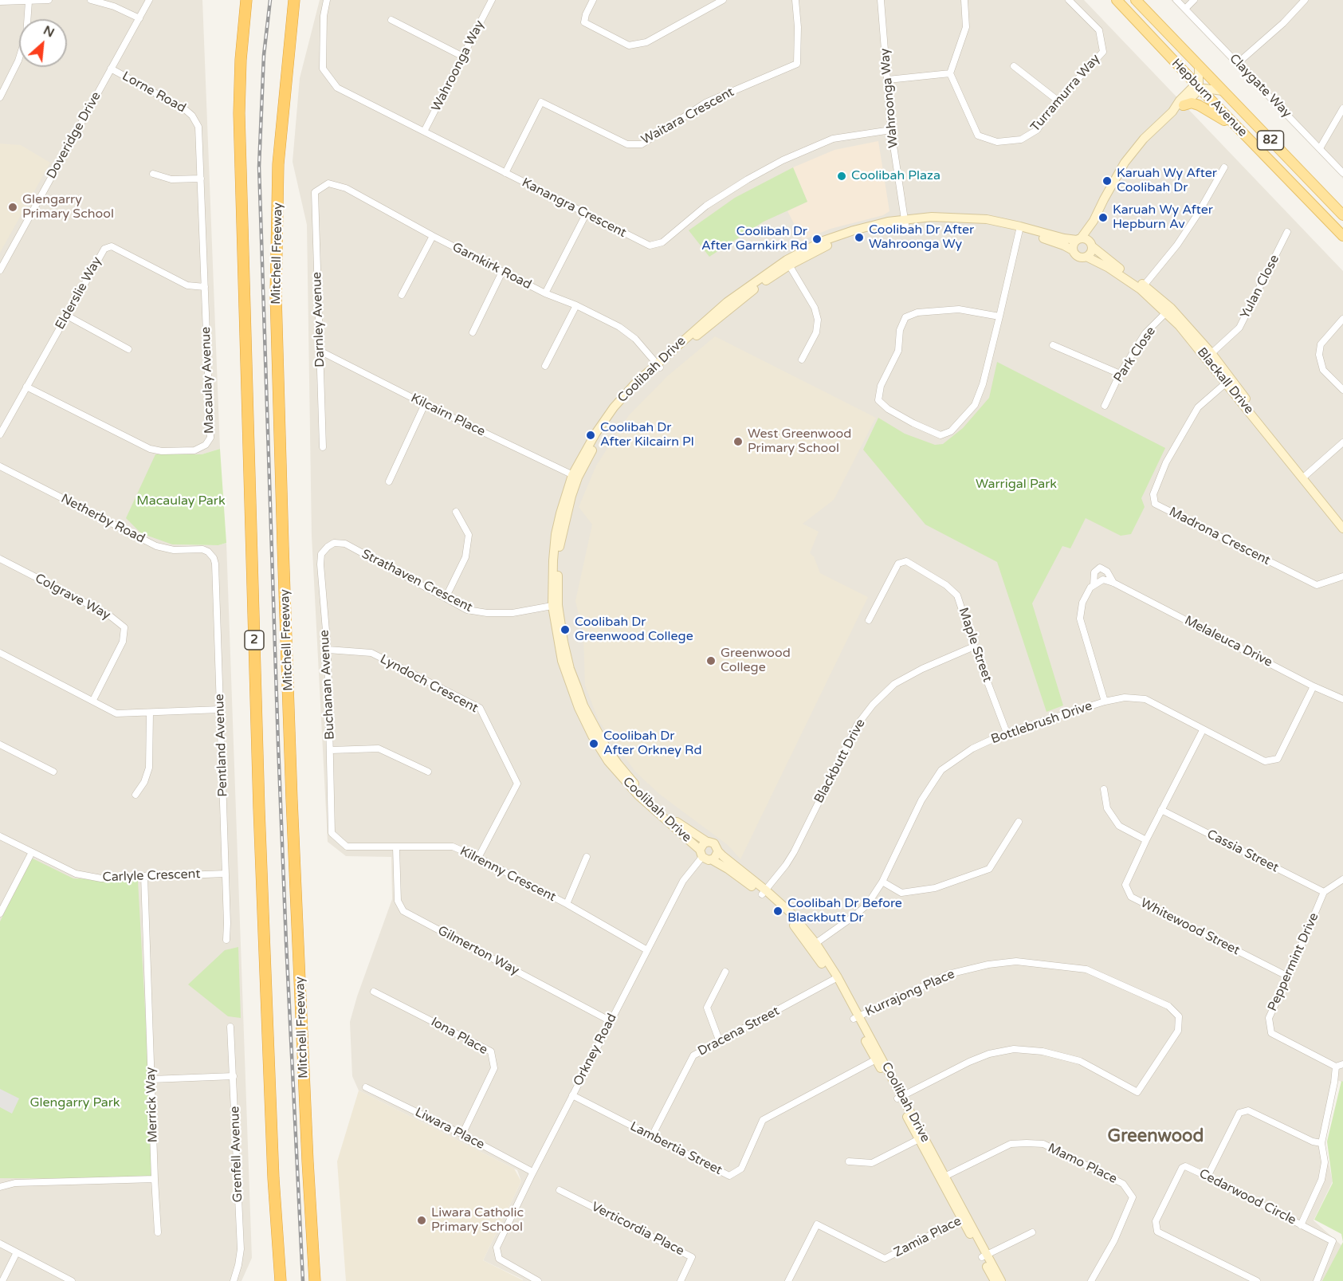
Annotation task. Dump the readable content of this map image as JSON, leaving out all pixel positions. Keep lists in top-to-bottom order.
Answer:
{
  "streets": {
    "highway": ["Mitchell Freeway", "2"],
    "main road": [
      "Hepburn Avenue",
      "82",
      "Coolibah Drive",
      "Blackall Drive"
    ],
    "street": [
      "Wahroonga Way",
      "Claygate Way",
      "Lorne Road",
      "Turramurra Way",
      "Waitara Crescent",
      "Doveridge Drive",
      "Kanangra Crescent",
      "Garnkirk Road",
      "Yulan Close",
      "Elderslie Way",
      "Darnley Avenue",
      "Park Close",
      "Macaulay Avenue",
      "Kilcairn Place",
      "Netherby Road",
      "Madrona Crescent",
      "Strathaven Crescent",
      "Colgrave Way",
      "Melaleuca Drive",
      "Maple Street",
      "Lyndoch Crescent",
      "Buchanan Avenue",
      "Bottlebrush Drive",
      "Pentland Avenue",
      "Blackbutt Drive",
      "Cassia Street",
      "Kilrenny Crescent",
      "Carlyle Crescent",
      "Whitewood Street",
      "Gilmerton Way",
      "Peppermint Drive",
      "Kurrajong Place",
      "Dracena Street",
      "Iona Place",
      "Orkney Road",
      "Merrick Way",
      "Liwara Place",
      "Lambertia Street",
      "Grenfell Avenue",
      "Mamo Place",
      "Cedarwood Circle",
      "Verticordia Place",
      "Zamia Place"
    ]
  },
  "crossings": [
    ["Wahroonga Way", "Kanangra Crescent"],
    ["Wahroonga Way", "Coolibah Drive"],
    ["Lorne Road", "Doveridge Drive"],
    ["Lorne Road", "Macaulay Avenue"],
    ["Waitara Crescent", "Kanangra Crescent"],
    ["Garnkirk Road", "Darnley Avenue"],
    ["Garnkirk Road", "Coolibah Drive"],
    ["Yulan Close", "Blackall Drive"],
    ["Elderslie Way", "Macaulay Avenue"],
    ["Darnley Avenue", "Kilcairn Place"],
    ["Park Close", "Blackall Drive"],
    ["Coolibah Drive", "Blackall Drive"],
    ["Coolibah Drive", "Kilcairn Place"],
    ["Coolibah Drive", "Strathaven Crescent"],
    ["Coolibah Drive", "Bottlebrush Drive"],
    ["Coolibah Drive", "Blackbutt Drive"],
    ["Coolibah Drive", "Kurrajong Place"],
    ["Coolibah Drive", "Dracena Street"],
    ["Coolibah Drive", "Orkney Road"],
    ["Coolibah Drive", "Lambertia Street"],
    ["Coolibah Drive", "Mamo Place"],
    ["Coolibah Drive", "Zamia Place"],
    ["Blackall Drive", "Madrona Crescent"],
    ["Netherby Road", "Pentland Avenue"],
    ["Strathaven Crescent", "Buchanan Avenue"],
    ["Melaleuca Drive", "Bottlebrush Drive"],
    ["Maple Street", "Bottlebrush Drive"],
    ["Maple Street", "Blackbutt Drive"],
    ["Lyndoch Crescent", "Buchanan Avenue"],
    ["Lyndoch Crescent", "Kilrenny Crescent"],
    ["Buchanan Avenue", "Kilrenny Crescent"],
    ["Bottlebrush Drive", "Whitewood Street"],
    ["Pentland Avenue", "Carlyle Crescent"],
    ["Cassia Street", "Whitewood Street"],
    ["Cassia Street", "Peppermint Drive"],
    ["Kilrenny Crescent", "Gilmerton Way"],
    ["Kilrenny Crescent", "Orkney Road"],
    ["Carlyle Crescent", "Merrick Way"],
    ["Whitewood Street", "Peppermint Drive"],
    ["Gilmerton Way", "Orkney Road"],
    ["Dracena Street", "Lambertia Street"],
    ["Iona Place", "Liwara Place"],
    ["Orkney Road", "Liwara Place"],
    ["Orkney Road", "Lambertia Street"]
  ],
  "districts": ["Greenwood"],
  "parks": ["Warrigal Park", "Macaulay Park", "Glengarry Park"],
  "places": [
    "Coolibah Plaza",
    "Karuah Wy After Coolibah Dr",
    "Glengarry Primary School",
    "Karuah Wy After Hepburn Av",
    "Coolibah Dr After Wahroonga Wy",
    "Coolibah Dr After Garnkirk Rd",
    "Coolibah Dr After Kilcairn Pl",
    "West Greenwood Primary School",
    "Coolibah Dr Greenwood College",
    "Greenwood College",
    "Coolibah Dr After Orkney Rd",
    "Coolibah Dr Before Blackbutt Dr",
    "Liwara Catholic Primary School"
  ],
  "north": "top right"
}
